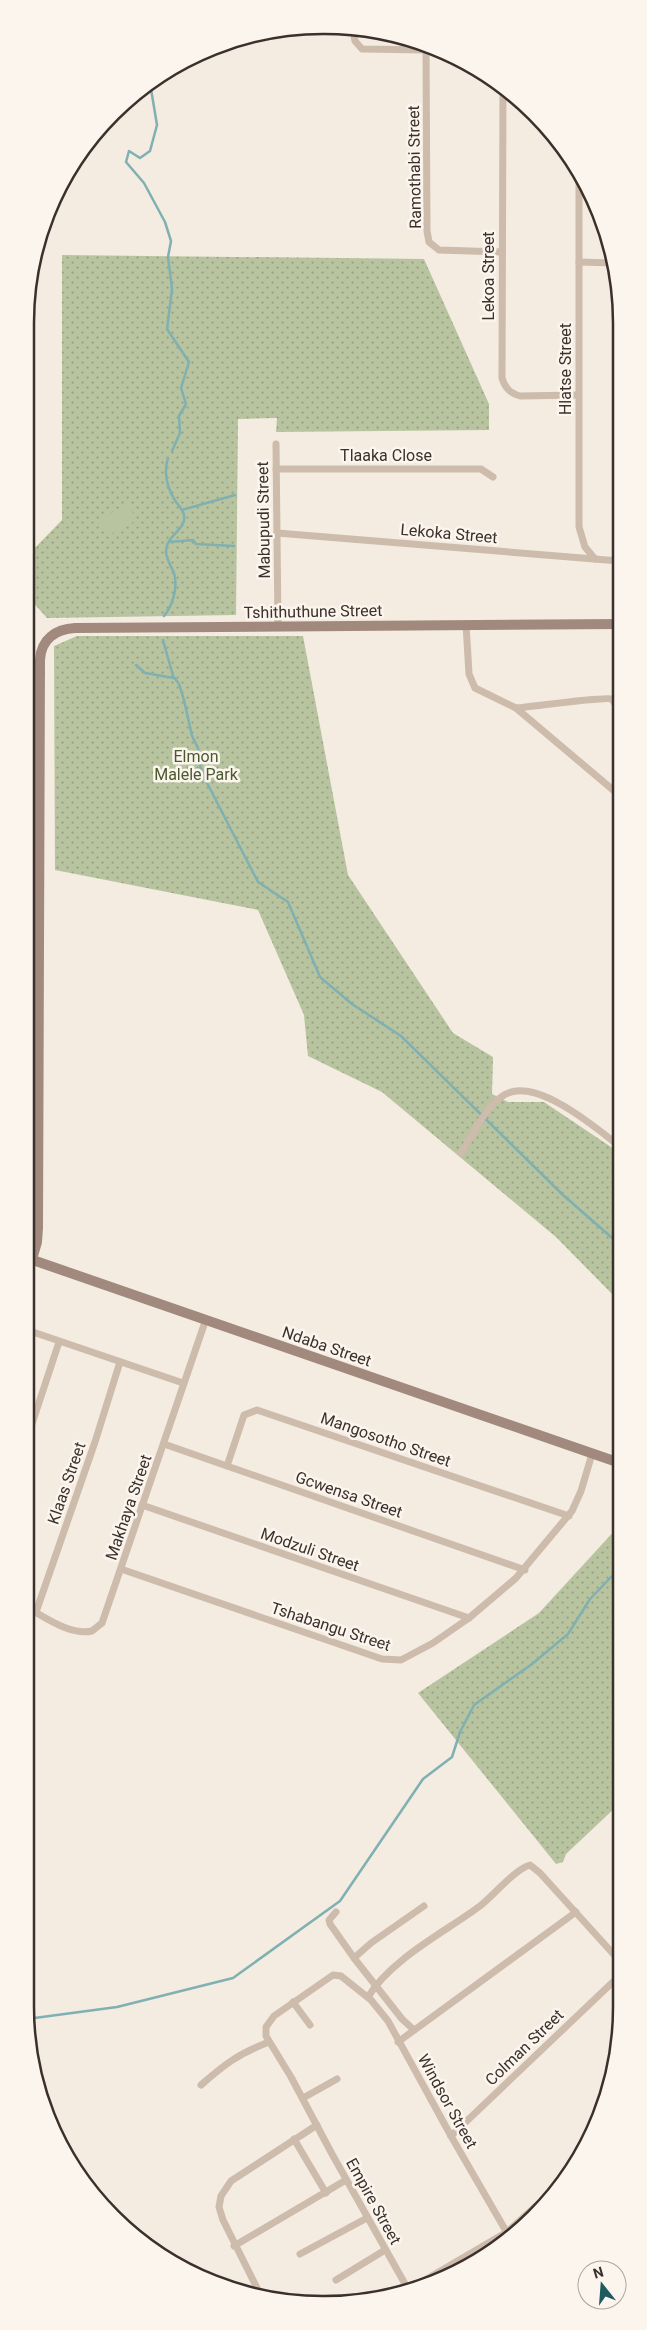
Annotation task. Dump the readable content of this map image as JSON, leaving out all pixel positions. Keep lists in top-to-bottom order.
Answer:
{
  "streets": {
    "street": [
      "Ramothabi Street",
      "Lekoa Street",
      "Hlatse Street",
      "Tlaaka Close",
      "Mabupudi Street",
      "Lekoka Street",
      "Tshithuthune Street",
      "Ndaba Street",
      "Mangosotho Street",
      "Klaas Street",
      "Gcwensa Street",
      "Makhaya Street",
      "Modzuli Street",
      "Tshabangu Street",
      "Colman Street",
      "Windsor Street",
      "Empire Street"
    ]
  },
  "crossings": [
    ["Ramothabi Street", "Lekoa Street"],
    ["Lekoa Street", "Hlatse Street"],
    ["Hlatse Street", "Lekoka Street"],
    ["Tlaaka Close", "Mabupudi Street"],
    ["Mabupudi Street", "Lekoka Street"],
    ["Mabupudi Street", "Tshithuthune Street"],
    ["Ndaba Street", "Makhaya Street"],
    ["Ndaba Street", "Tshabangu Street"],
    ["Mangosotho Street", "Gcwensa Street"],
    ["Mangosotho Street", "Tshabangu Street"],
    ["Klaas Street", "Makhaya Street"],
    ["Gcwensa Street", "Makhaya Street"],
    ["Gcwensa Street", "Tshabangu Street"],
    ["Makhaya Street", "Modzuli Street"],
    ["Makhaya Street", "Tshabangu Street"],
    ["Modzuli Street", "Tshabangu Street"],
    ["Colman Street", "Windsor Street"]
  ],
  "parks": ["Elmon Malele Park"],
  "north": "top"
}
